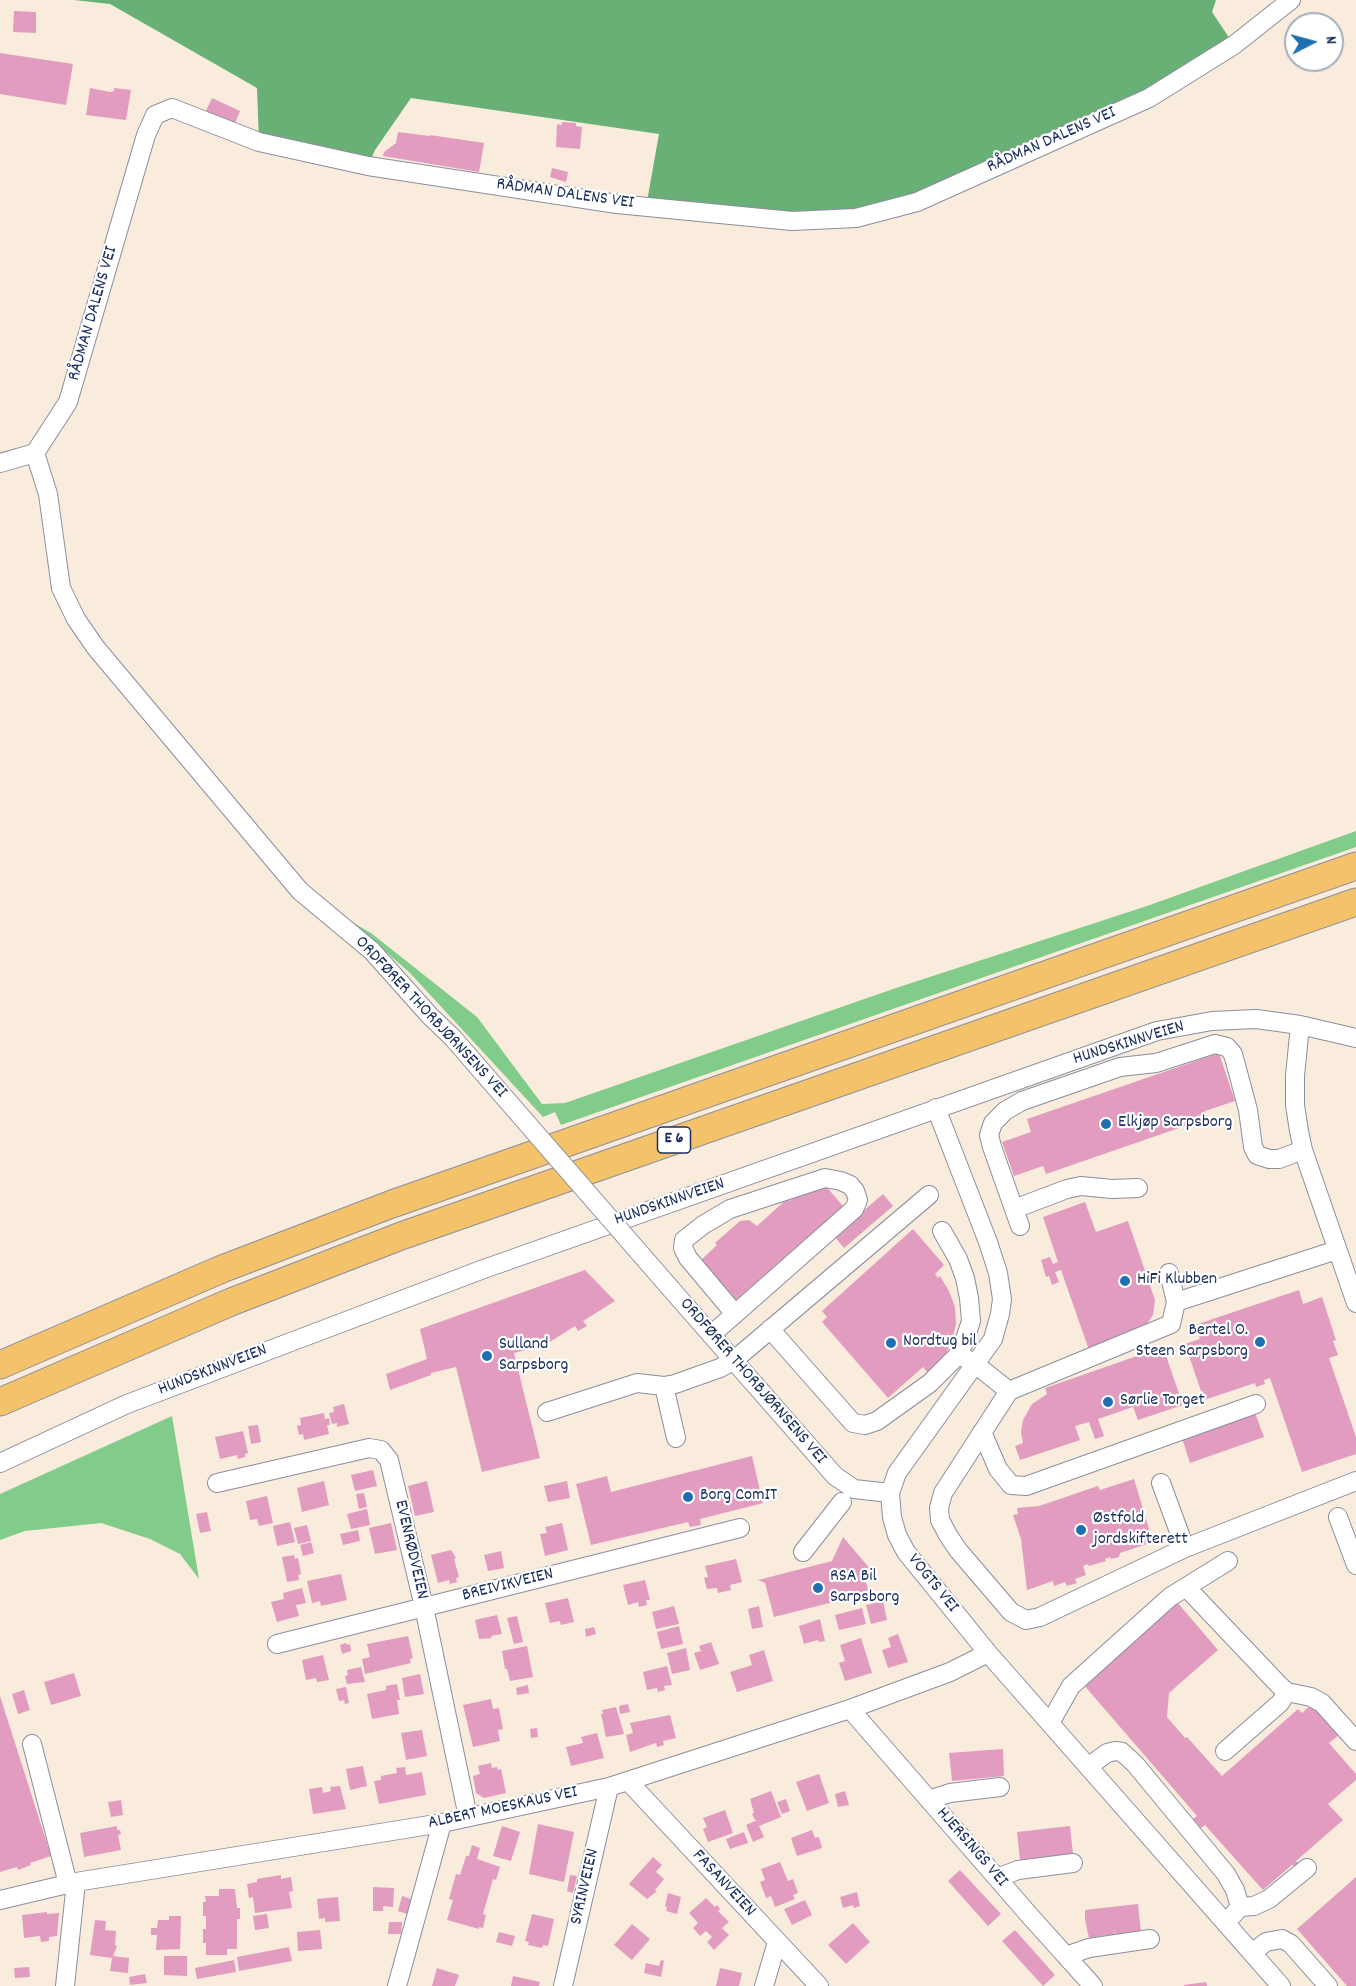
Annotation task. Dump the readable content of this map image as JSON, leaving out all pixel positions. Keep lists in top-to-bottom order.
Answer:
{
  "streets": {
    "highway": ["E 6"],
    "street": [
      "RÅDMAN DALENS VEI",
      "ORDFØRER THORBJØRNSENS VEI",
      "HUNDSKINNVEIEN",
      "EVENRØDVEIEN",
      "VOGTS VEI",
      "BREIVIKVEIEN",
      "ALBERT MOESKAUS VEI",
      "HJERSINGS VEI",
      "FASANVEIEN",
      "SYRINVEIEN"
    ]
  },
  "crossings": [
    ["RÅDMAN DALENS VEI", "ORDFØRER THORBJØRNSENS VEI"],
    ["ORDFØRER THORBJØRNSENS VEI", "VOGTS VEI"],
    ["EVENRØDVEIEN", "BREIVIKVEIEN"],
    ["EVENRØDVEIEN", "ALBERT MOESKAUS VEI"],
    ["VOGTS VEI", "ALBERT MOESKAUS VEI"],
    ["ALBERT MOESKAUS VEI", "HJERSINGS VEI"],
    ["ALBERT MOESKAUS VEI", "FASANVEIEN"],
    ["ALBERT MOESKAUS VEI", "SYRINVEIEN"]
  ],
  "places": [
    "Elkjøp Sarpsborg",
    "HiFi Klubben",
    "Bertel O. Steen Sarpsborg",
    "Nordtug bil",
    "Sulland Sarpsborg",
    "Sørlie Torget",
    "Borg ComIT",
    "Østfold jordskifterett",
    "RSA Bil Sarpsborg"
  ],
  "north": "right"
}
